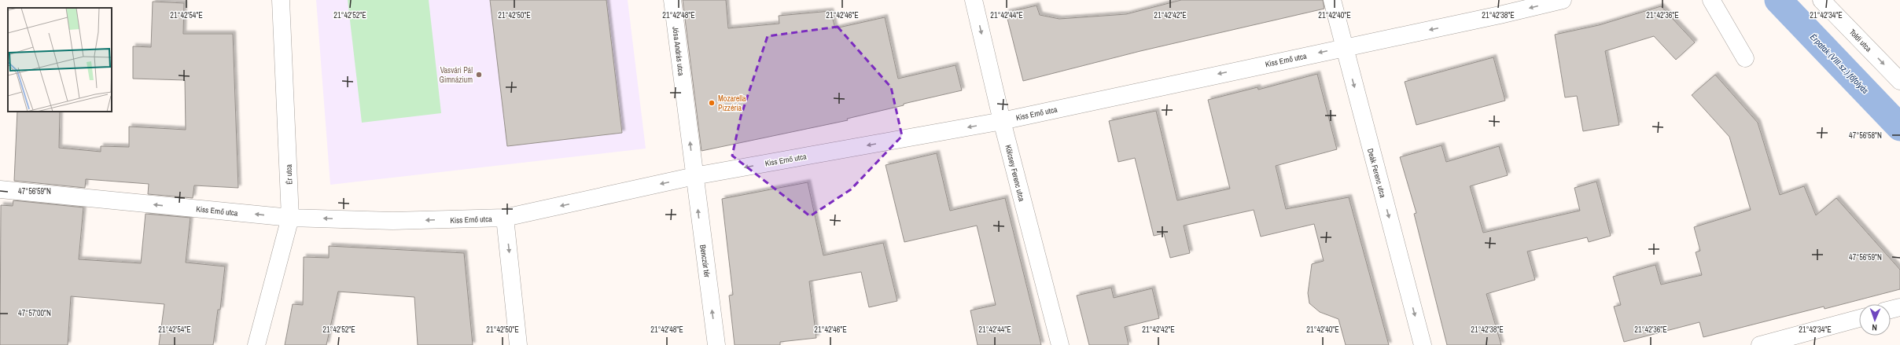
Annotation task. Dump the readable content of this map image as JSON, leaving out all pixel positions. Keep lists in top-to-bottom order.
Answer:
{
  "streets": {
    "street": [
      "Toldi utca",
      "Jósa András utca",
      "Kiss Ernő utca",
      "Kölcsey Ferenc utca",
      "Deák Ferenc utca",
      "Ér utca",
      "Benczúr tér"
    ]
  },
  "crossings": [
    ["Jósa András utca", "Kiss Ernő utca"],
    ["Jósa András utca", "Benczúr tér"],
    ["Kiss Ernő utca", "Kölcsey Ferenc utca"],
    ["Kiss Ernő utca", "Deák Ferenc utca"],
    ["Kiss Ernő utca", "Ér utca"],
    ["Kiss Ernő utca", "Benczúr tér"]
  ],
  "one_way": [
    "Toldi utca",
    "Jósa András utca",
    "Kiss Ernő utca",
    "Deák Ferenc utca",
    "Benczúr tér"
  ],
  "water": ["Érpatak (VIII.sz.) főfolyás"],
  "places": ["Vasvári Pál Gimnázium", "Mozarella Pizzéria"],
  "north": "bottom",
  "coordinates": [
    "21°42'54\"E",
    "21°42'52\"E",
    "21°42'50\"E",
    "21°42'48\"E",
    "21°42'46\"E",
    "21°42'44\"E",
    "21°42'42\"E",
    "21°42'40\"E",
    "21°42'38\"E",
    "21°42'36\"E",
    "21°42'34\"E",
    "47°56'58\"N",
    "47°56'59\"N",
    "47°57'00\"N"
  ]
}
